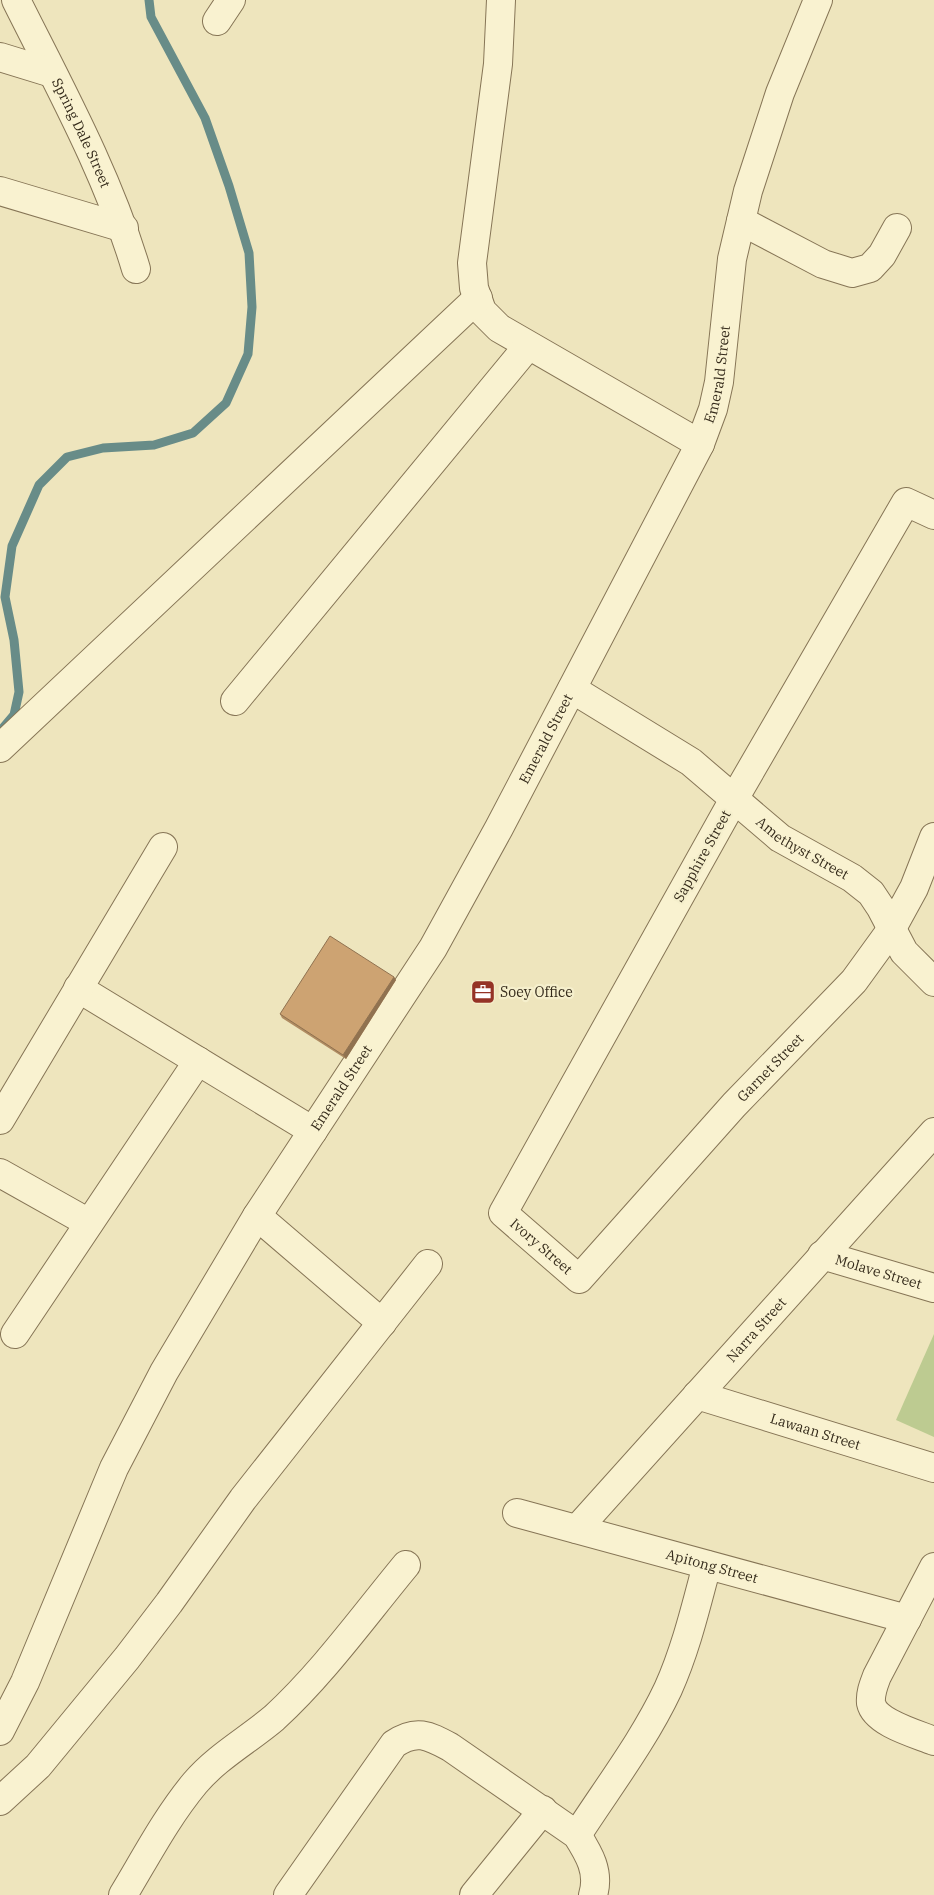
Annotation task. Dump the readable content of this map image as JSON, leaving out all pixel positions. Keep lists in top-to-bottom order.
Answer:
{
  "streets": {
    "street": [
      "Spring Dale Street",
      "Emerald Street",
      "Amethyst Street",
      "Sapphire Street",
      "Garnet Street",
      "Ivory Street",
      "Molave Street",
      "Narra Street",
      "Lawaan Street",
      "Apitong Street"
    ]
  },
  "crossings": [
    ["Emerald Street", "Amethyst Street"],
    ["Amethyst Street", "Sapphire Street"],
    ["Amethyst Street", "Garnet Street"],
    ["Sapphire Street", "Ivory Street"],
    ["Garnet Street", "Ivory Street"],
    ["Molave Street", "Narra Street"],
    ["Narra Street", "Lawaan Street"],
    ["Narra Street", "Apitong Street"]
  ],
  "places": {
    "office": ["Soey Office"]
  }
}
